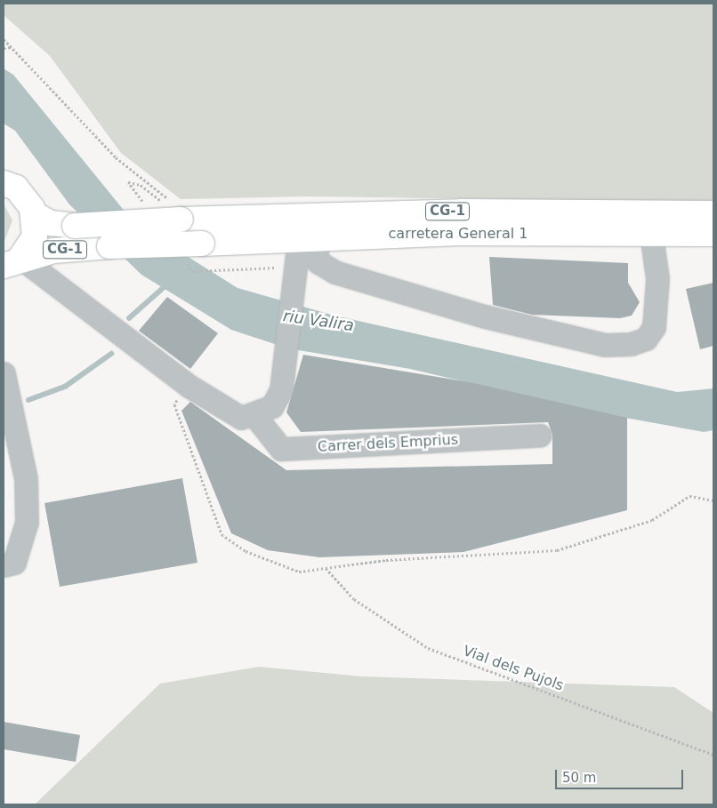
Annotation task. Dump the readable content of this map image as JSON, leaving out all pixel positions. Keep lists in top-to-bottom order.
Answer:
{
  "streets": {
    "highway": ["CG-1", "carretera General 1"],
    "street": ["Carrer dels Emprius"],
    "path": ["Vial dels Pujols"]
  },
  "crossings": [
    ["CG-1", "carretera General 1"]
  ],
  "water": ["riu Valira"],
  "scale_bar": "50 m"
}
